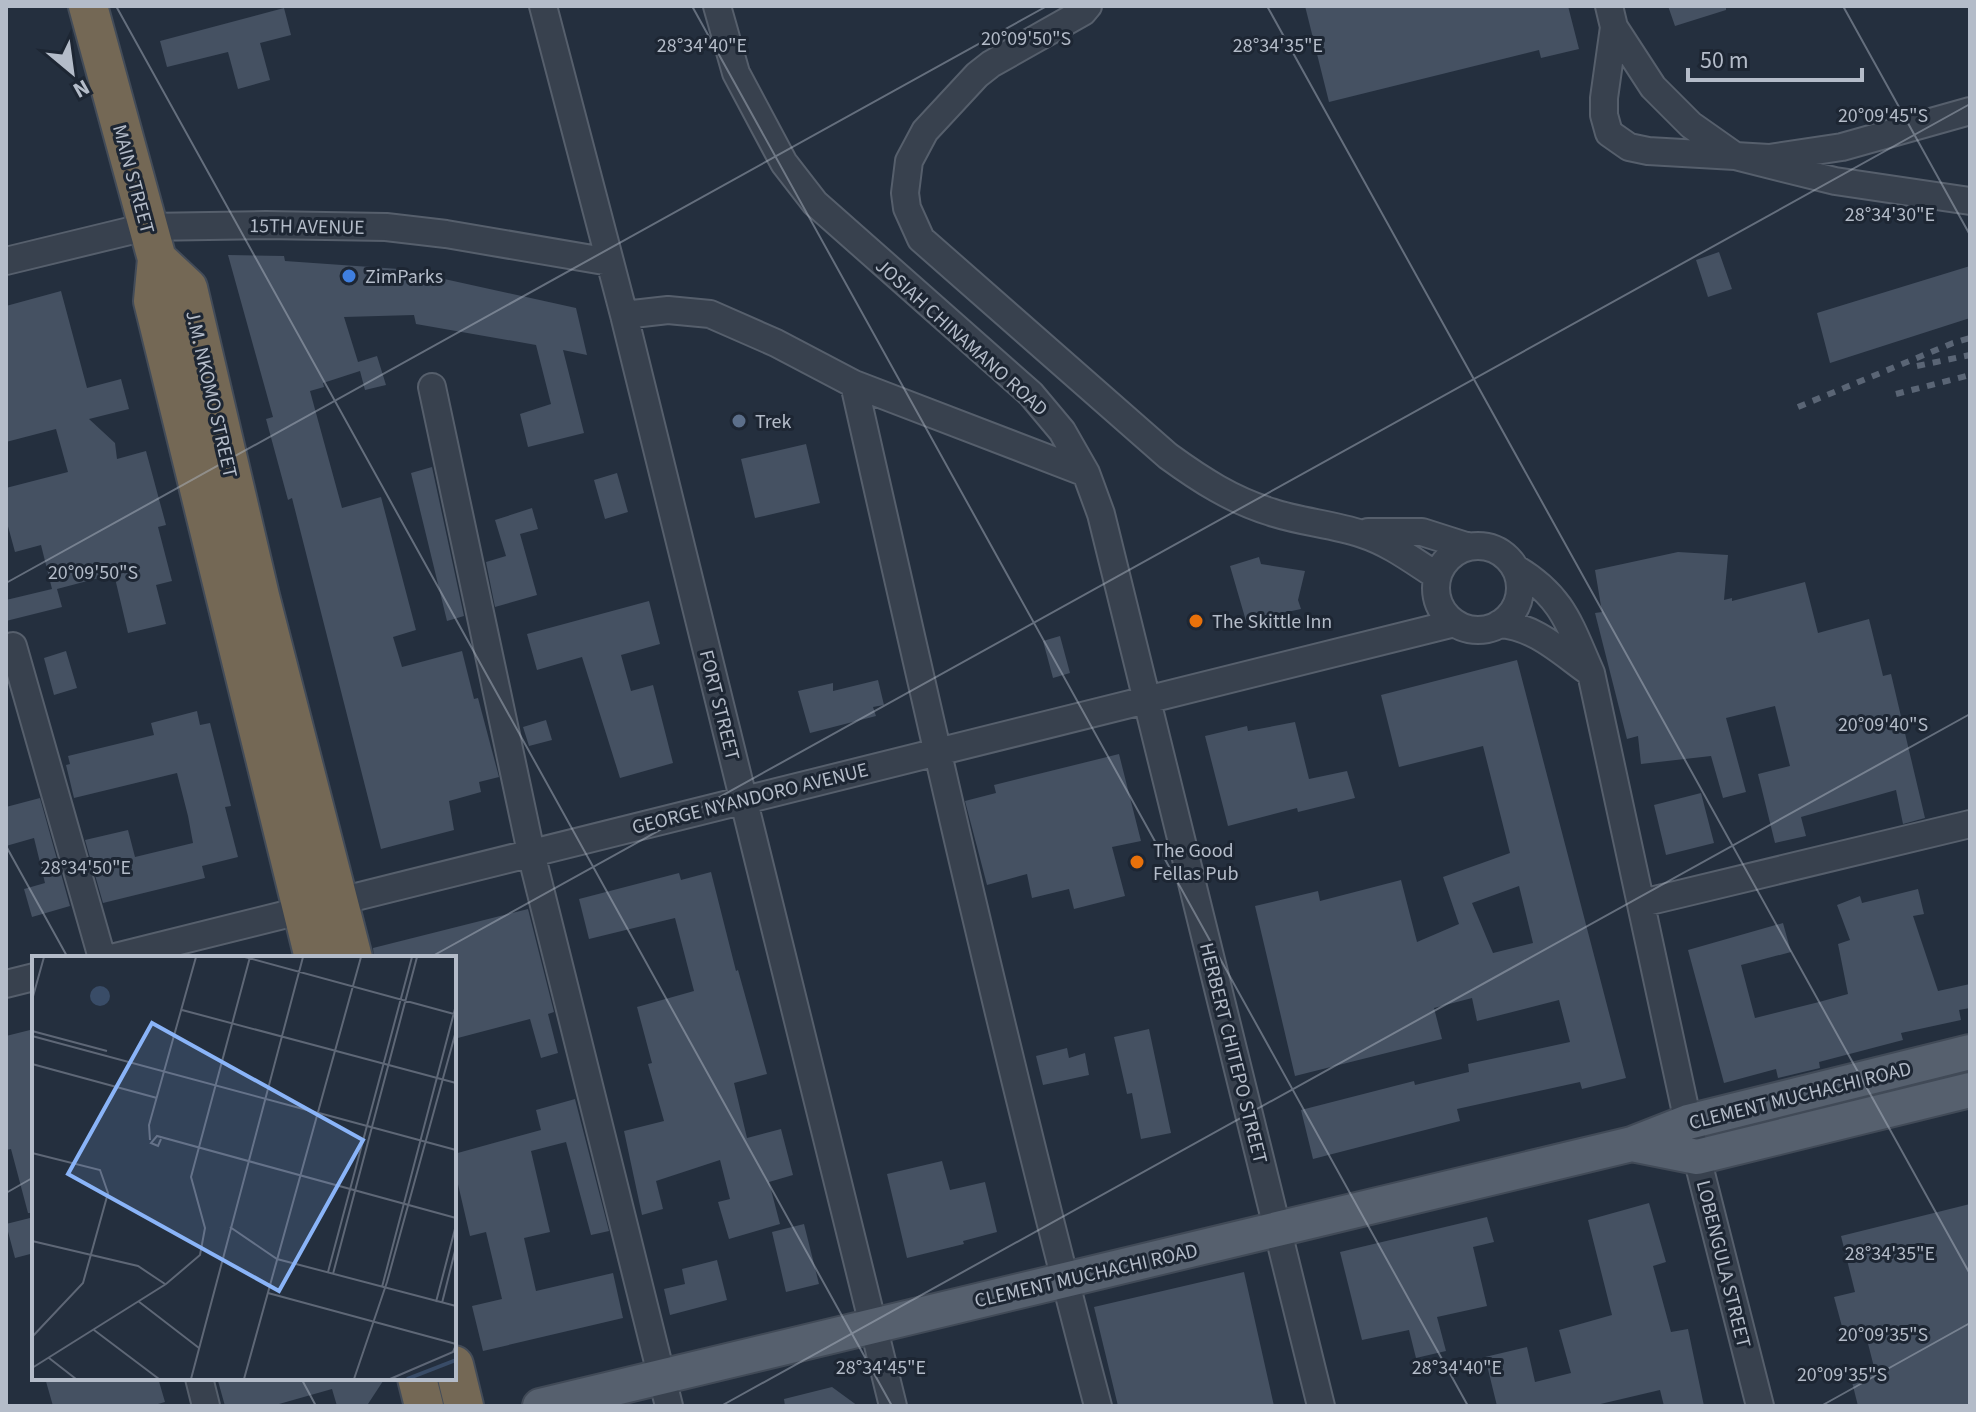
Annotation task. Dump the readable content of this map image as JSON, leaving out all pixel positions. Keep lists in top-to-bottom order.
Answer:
{
  "streets": {
    "highway": ["MAIN STREET", "J.M. NKOMO STREET"],
    "main road": ["CLEMENT MUCHACHI ROAD"],
    "street": [
      "15TH AVENUE",
      "JOSIAH CHINAMANO ROAD",
      "FORT STREET",
      "GEORGE NYANDORO AVENUE",
      "HERBERT CHITEPO STREET",
      "LOBENGULA STREET"
    ]
  },
  "crossings": [
    ["MAIN STREET", "15TH AVENUE"],
    ["MAIN STREET", "J.M. NKOMO STREET"],
    ["15TH AVENUE", "J.M. NKOMO STREET"],
    ["15TH AVENUE", "FORT STREET"],
    ["JOSIAH CHINAMANO ROAD", "GEORGE NYANDORO AVENUE"],
    ["JOSIAH CHINAMANO ROAD", "HERBERT CHITEPO STREET"],
    ["J.M. NKOMO STREET", "GEORGE NYANDORO AVENUE"],
    ["FORT STREET", "GEORGE NYANDORO AVENUE"],
    ["FORT STREET", "CLEMENT MUCHACHI ROAD"],
    ["GEORGE NYANDORO AVENUE", "HERBERT CHITEPO STREET"],
    ["GEORGE NYANDORO AVENUE", "LOBENGULA STREET"],
    ["HERBERT CHITEPO STREET", "CLEMENT MUCHACHI ROAD"],
    ["CLEMENT MUCHACHI ROAD", "LOBENGULA STREET"]
  ],
  "places": [
    "ZimParks",
    "Trek",
    "The Skittle Inn",
    "The Good Fellas Pub"
  ],
  "scale_bar": "50 m",
  "north": "bottom right",
  "coordinates": [
    "20°09'50\"S",
    "28°34'40\"E",
    "28°34'35\"E",
    "20°09'45\"S",
    "28°34'30\"E",
    "20°09'40\"S",
    "28°34'50\"E",
    "20°09'35\"S",
    "28°34'45\"E"
  ]
}
